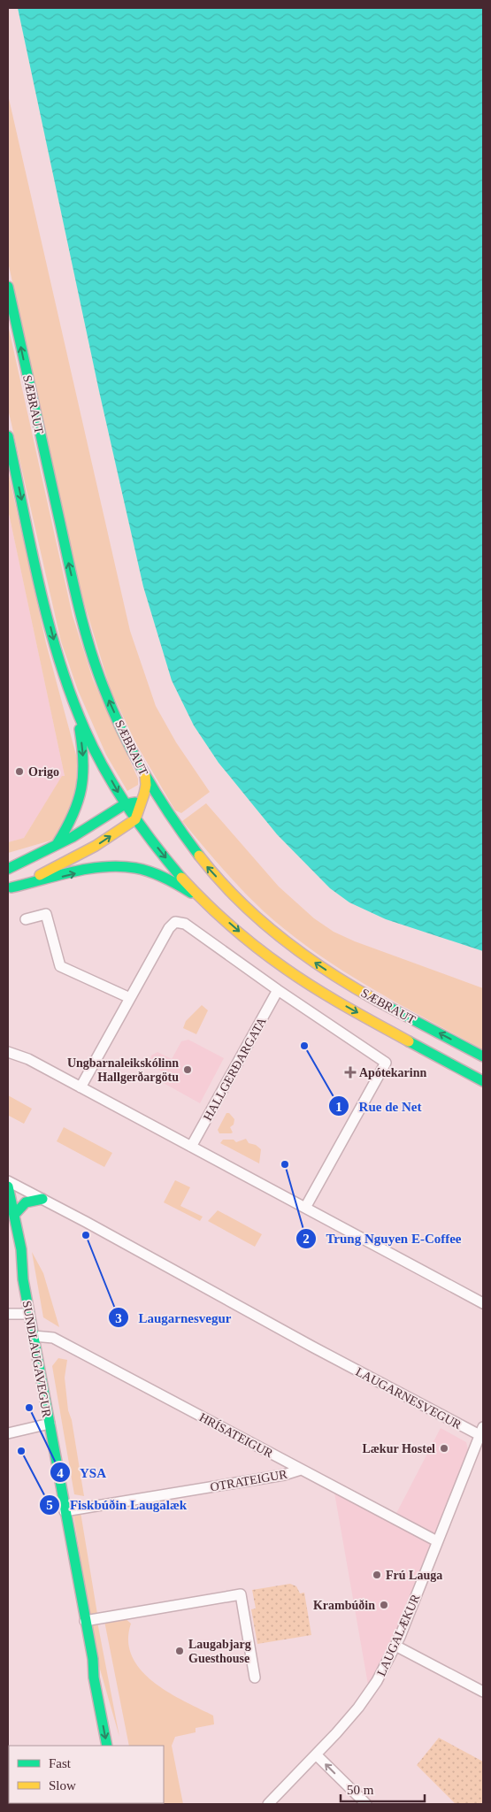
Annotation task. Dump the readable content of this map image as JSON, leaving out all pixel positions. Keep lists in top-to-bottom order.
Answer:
{
  "streets": {
    "main road": ["SÆBRAUT", "SUNDLAUGAVEGUR"],
    "street": [
      "HALLGERÐARGATA",
      "LAUGARNESVEGUR",
      "HRÍSATEIGUR",
      "OTRATEIGUR",
      "LAUGALÆKUR"
    ]
  },
  "crossings": [
    ["SUNDLAUGAVEGUR", "HRÍSATEIGUR"],
    ["SUNDLAUGAVEGUR", "OTRATEIGUR"],
    ["LAUGARNESVEGUR", "LAUGALÆKUR"],
    ["HRÍSATEIGUR", "OTRATEIGUR"],
    ["HRÍSATEIGUR", "LAUGALÆKUR"]
  ],
  "places": {
    "other": [
      "Origo",
      "Rue de Net",
      "Ungbarnaleikskólinn Hallgerðargötu",
      "Trung Nguyen E-Coffee",
      "Laugarnesvegur",
      "YSA",
      "Lækur Hostel",
      "Fiskbúðin Laugalæk",
      "Frú Lauga",
      "Krambúðin",
      "Laugabjarg Guesthouse"
    ],
    "health": ["Apótekarinn"]
  },
  "legend": ["Fast", "Slow"],
  "scale_bar": "50 m"
}
